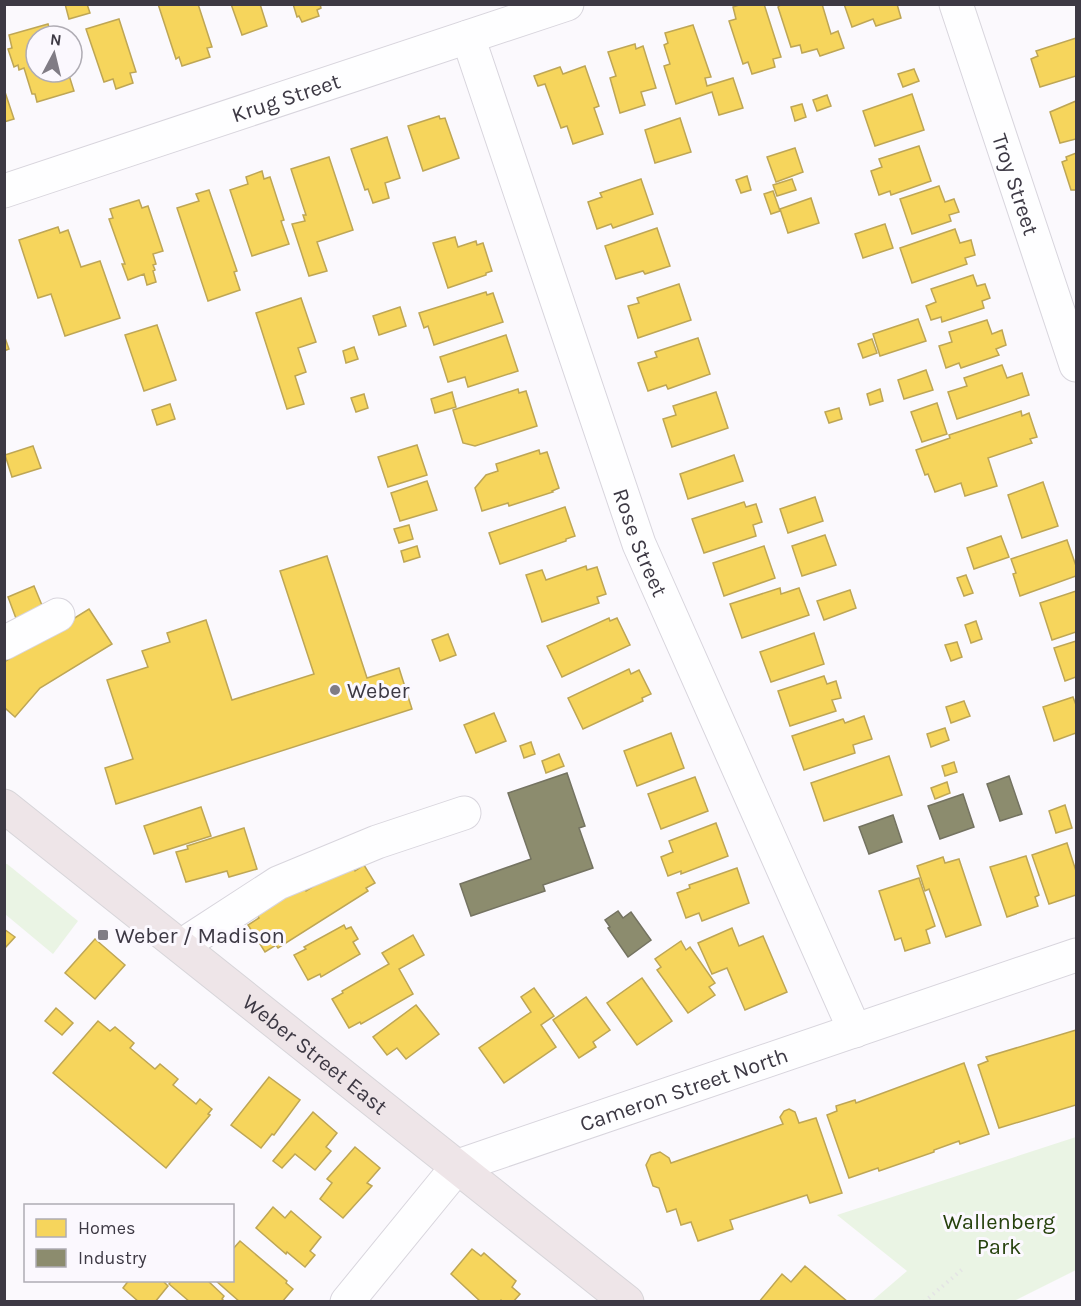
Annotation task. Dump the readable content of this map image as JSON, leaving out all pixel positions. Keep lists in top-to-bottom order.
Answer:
{
  "streets": {
    "main road": ["Weber Street East"],
    "street": [
      "Krug Street",
      "Troy Street",
      "Rose Street",
      "Cameron Street North"
    ]
  },
  "crossings": [
    ["Krug Street", "Rose Street"],
    ["Rose Street", "Cameron Street North"],
    ["Weber Street East", "Cameron Street North"]
  ],
  "parks": ["Wallenberg Park"],
  "places": {
    "other": ["Weber"],
    "transit": ["Weber / Madison"]
  },
  "legend": ["Homes", "Industry"],
  "north": "top"
}
